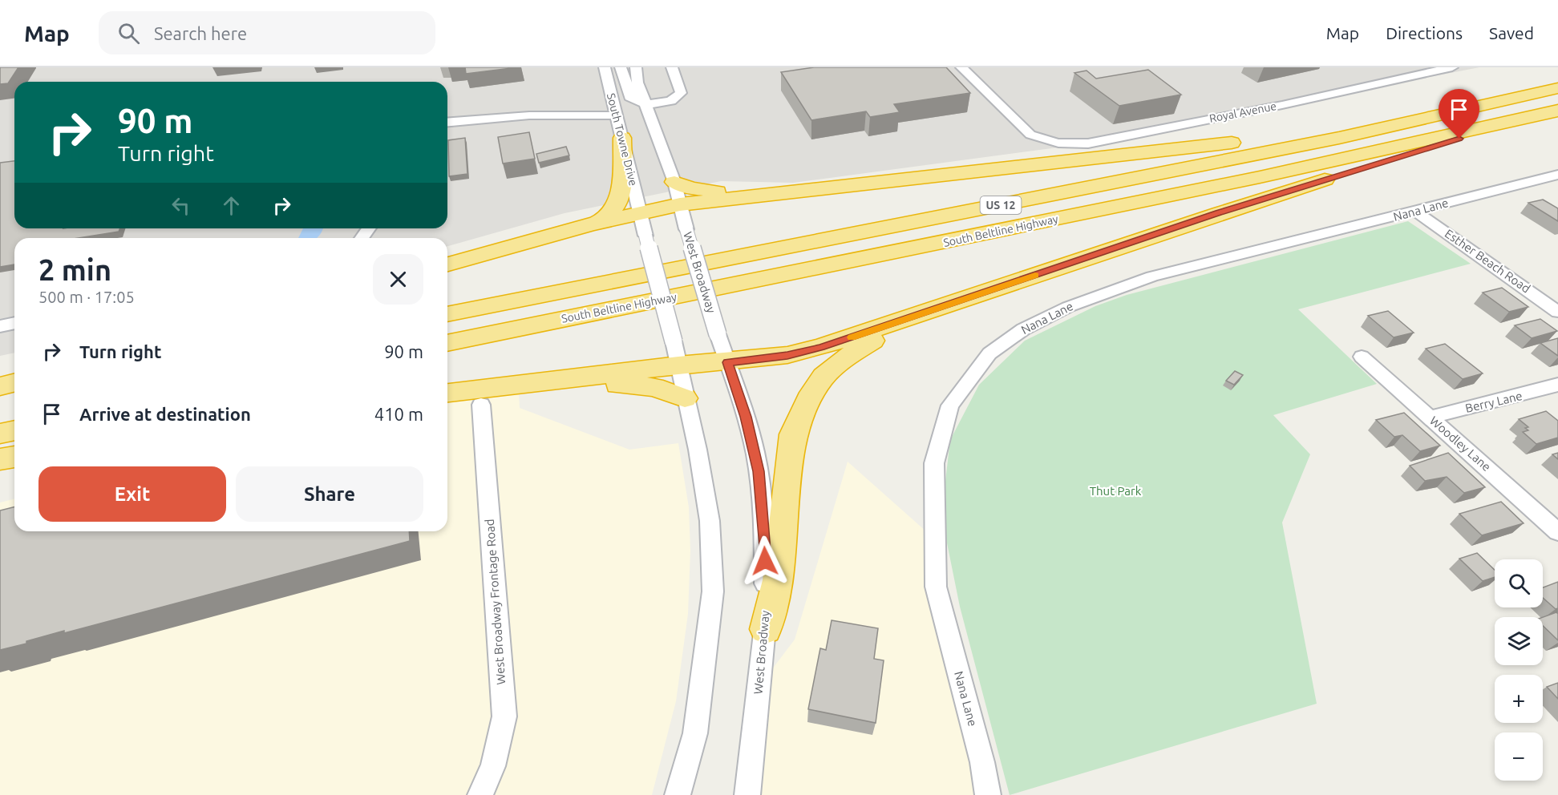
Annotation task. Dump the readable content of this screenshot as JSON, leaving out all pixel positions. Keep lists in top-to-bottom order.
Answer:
{
  "streets": {
    "highway": ["US 12", "South Beltline Highway"],
    "street": [
      "Royal Avenue",
      "South Towne Drive",
      "Nana Lane",
      "Esther Beach Road",
      "West Broadway",
      "Berry Lane",
      "Woodley Lane",
      "West Broadway Frontage Road"
    ]
  },
  "crossings": [
    ["Nana Lane", "Esther Beach Road"],
    ["Berry Lane", "Woodley Lane"]
  ],
  "parks": ["Thut Park"],
  "page": {
    "header": "Map",
    "search": "Search here",
    "nav": ["Map", "Directions", "Saved"],
    "turn": ["90 m", "Turn right"],
    "heading": ["2 min", "500 m · 17:05"],
    "list": [
      {
        "name": "Turn right",
        "value": "90 m"
      },
      {
        "name": "Arrive at destination",
        "value": "410 m"
      }
    ],
    "buttons": ["Exit", "Share"],
    "map_buttons": ["+", "−"]
  }
}
